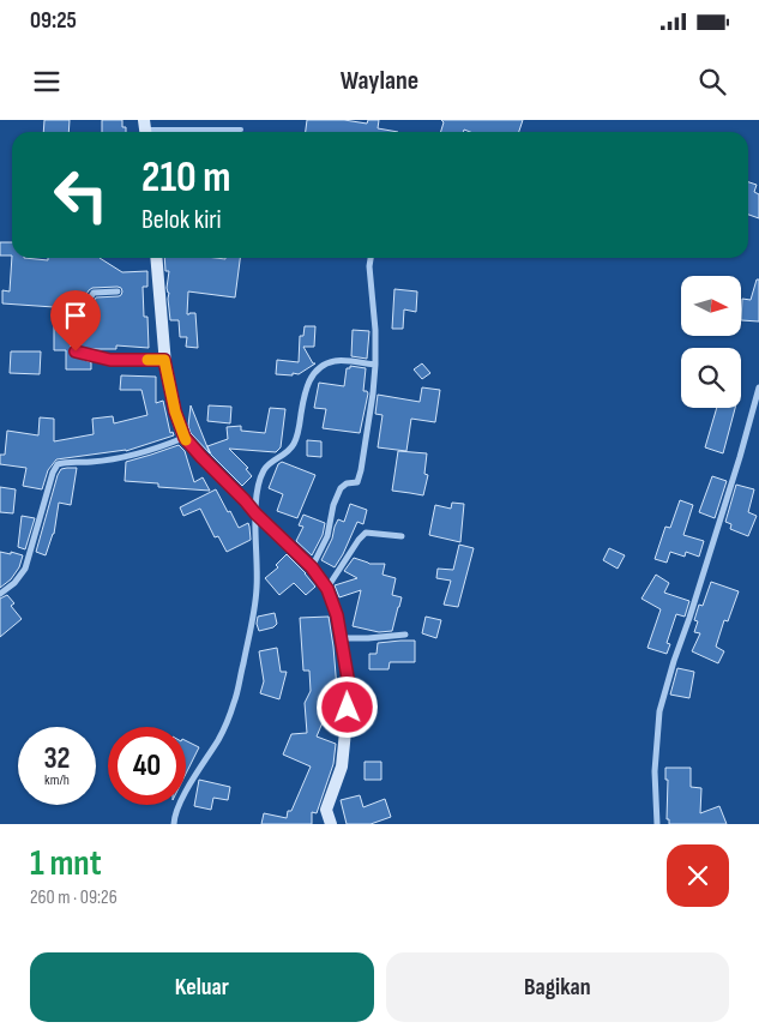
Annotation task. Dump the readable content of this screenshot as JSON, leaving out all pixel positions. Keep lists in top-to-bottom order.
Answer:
{
  "north": "right",
  "page": {
    "status": "09:25",
    "header": "Waylane",
    "turn": ["210 m", "Belok kiri"],
    "speed": "32 km/h",
    "limit": "40",
    "heading": ["1 mnt", "260 m · 09:26"],
    "buttons": ["Keluar", "Bagikan"]
  }
}
